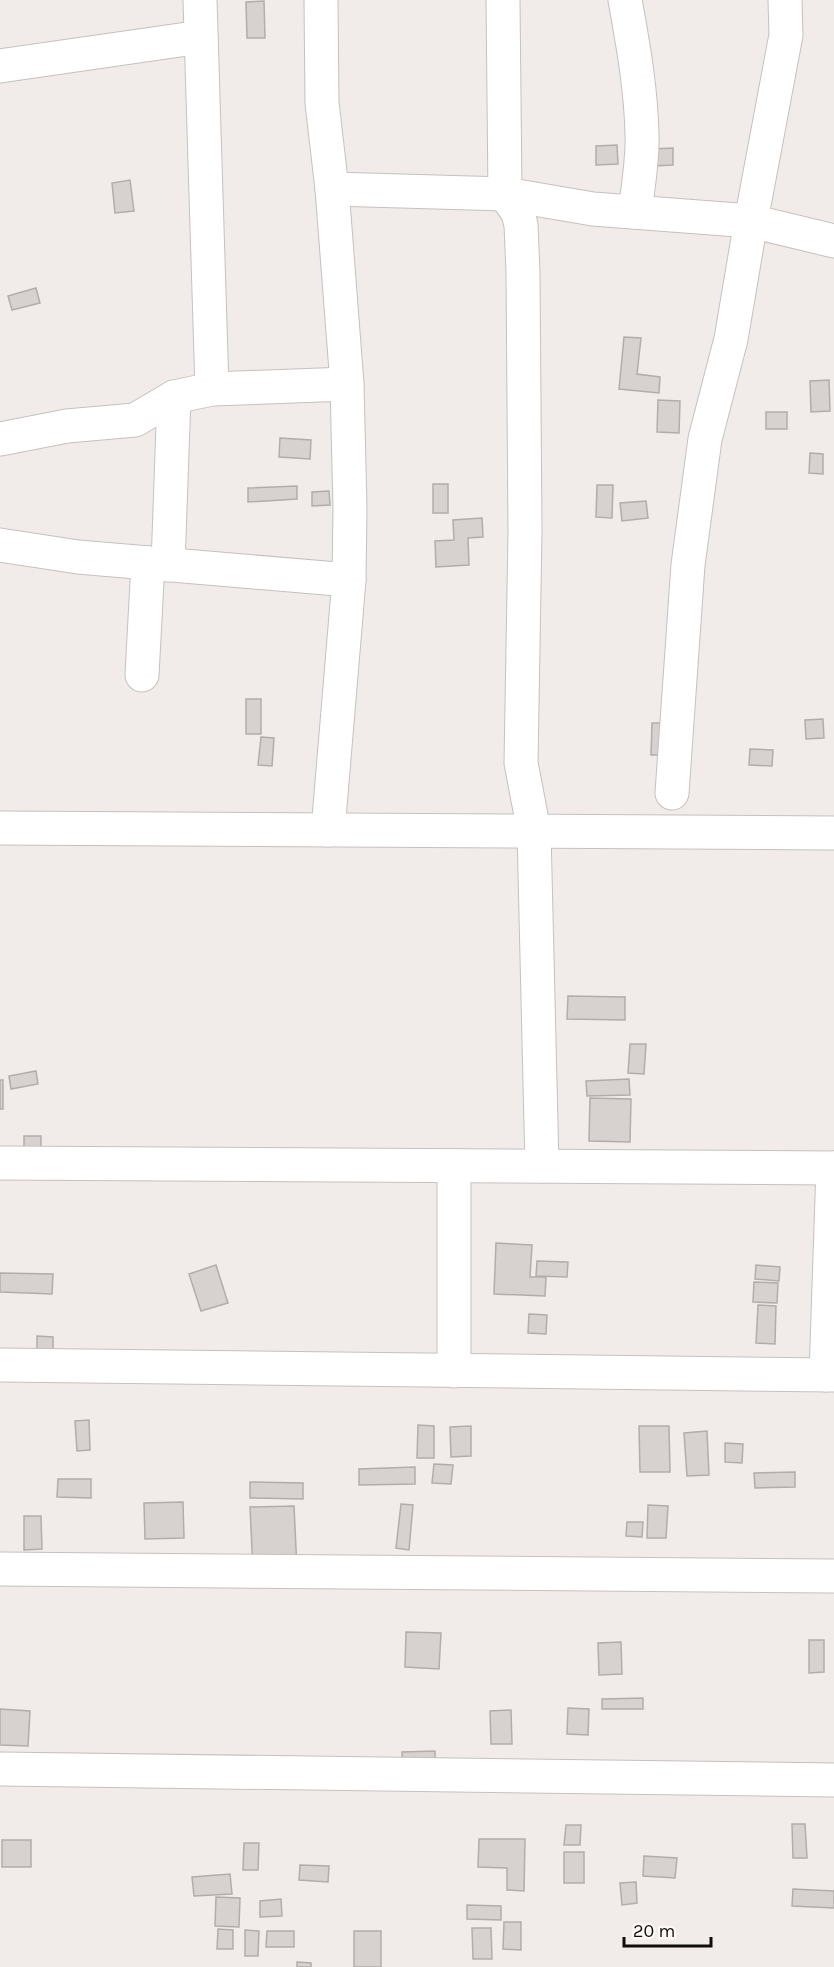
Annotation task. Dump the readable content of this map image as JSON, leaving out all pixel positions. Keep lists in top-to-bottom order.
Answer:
{
  "scale_bar": "20 m"
}
